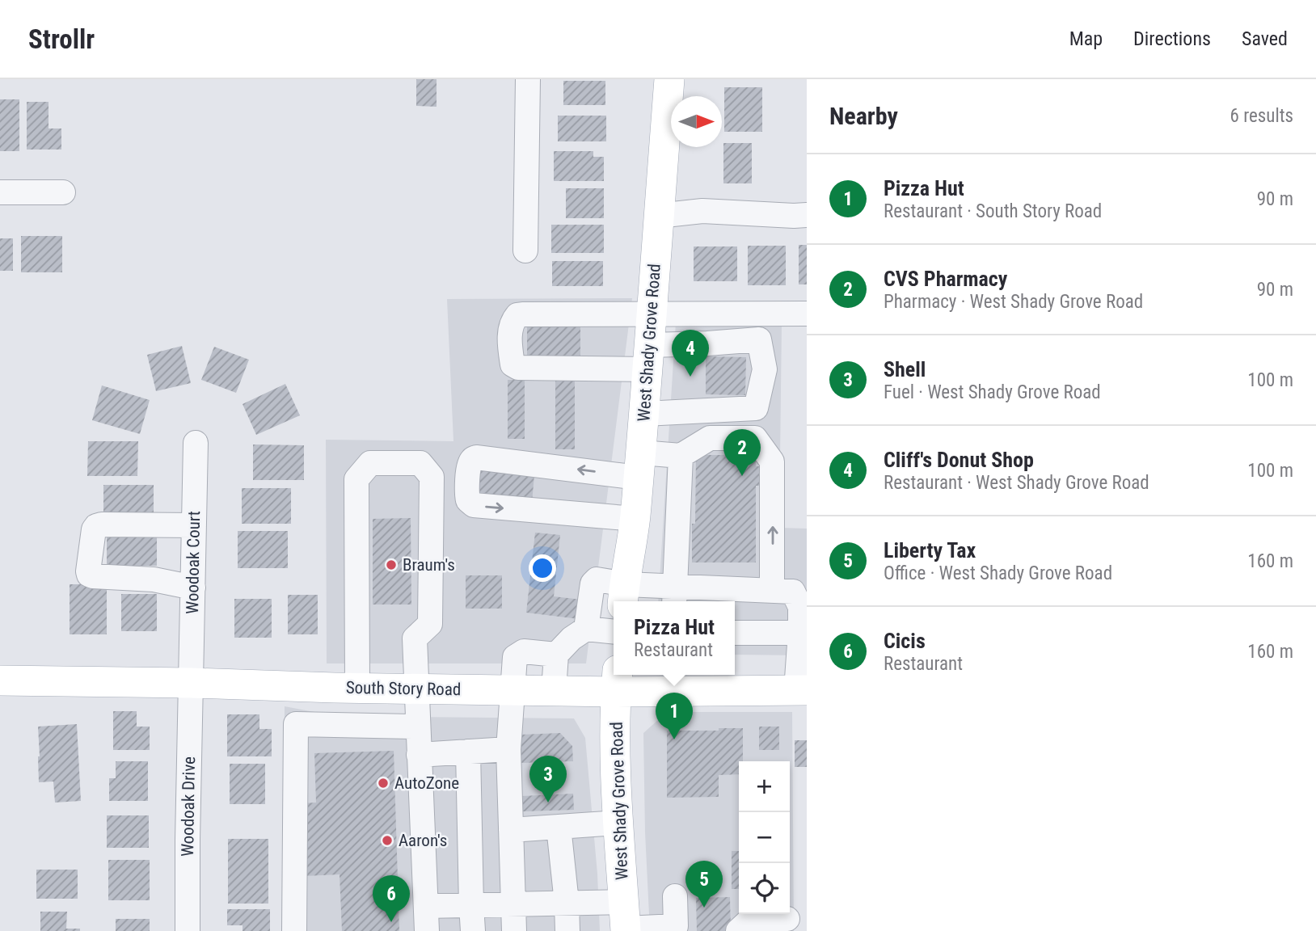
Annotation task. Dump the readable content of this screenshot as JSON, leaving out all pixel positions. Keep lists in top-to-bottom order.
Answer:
{
  "streets": {
    "main road": ["West Shady Grove Road", "South Story Road"],
    "street": ["Woodoak Court", "Woodoak Drive"]
  },
  "crossings": [
    ["West Shady Grove Road", "South Story Road"],
    ["Woodoak Court", "South Story Road"],
    ["Woodoak Court", "Woodoak Drive"],
    ["South Story Road", "Woodoak Drive"]
  ],
  "places": ["Braum's", "AutoZone", "Aaron's"],
  "north": "right",
  "page": {
    "header": "Strollr",
    "nav": ["Map", "Directions", "Saved"],
    "heading": ["Nearby", "6 results"],
    "list": [
      {
        "mark": "1",
        "name": "Pizza Hut",
        "note": "Restaurant · South Story Road",
        "value": "90 m"
      },
      {
        "mark": "2",
        "name": "CVS Pharmacy",
        "note": "Pharmacy · West Shady Grove Road",
        "value": "90 m"
      },
      {
        "mark": "3",
        "name": "Shell",
        "note": "Fuel · West Shady Grove Road",
        "value": "100 m"
      },
      {
        "mark": "4",
        "name": "Cliff's Donut Shop",
        "note": "Restaurant · West Shady Grove Road",
        "value": "100 m"
      },
      {
        "mark": "5",
        "name": "Liberty Tax",
        "note": "Office · West Shady Grove Road",
        "value": "160 m"
      },
      {
        "mark": "6",
        "name": "Cicis",
        "note": "Restaurant",
        "value": "160 m"
      }
    ],
    "pins": [
      "4",
      "2",
      "1",
      "3",
      "5",
      "6"
    ],
    "popup": ["Pizza Hut", "Restaurant"],
    "map_buttons": ["+", "−"]
  }
}
